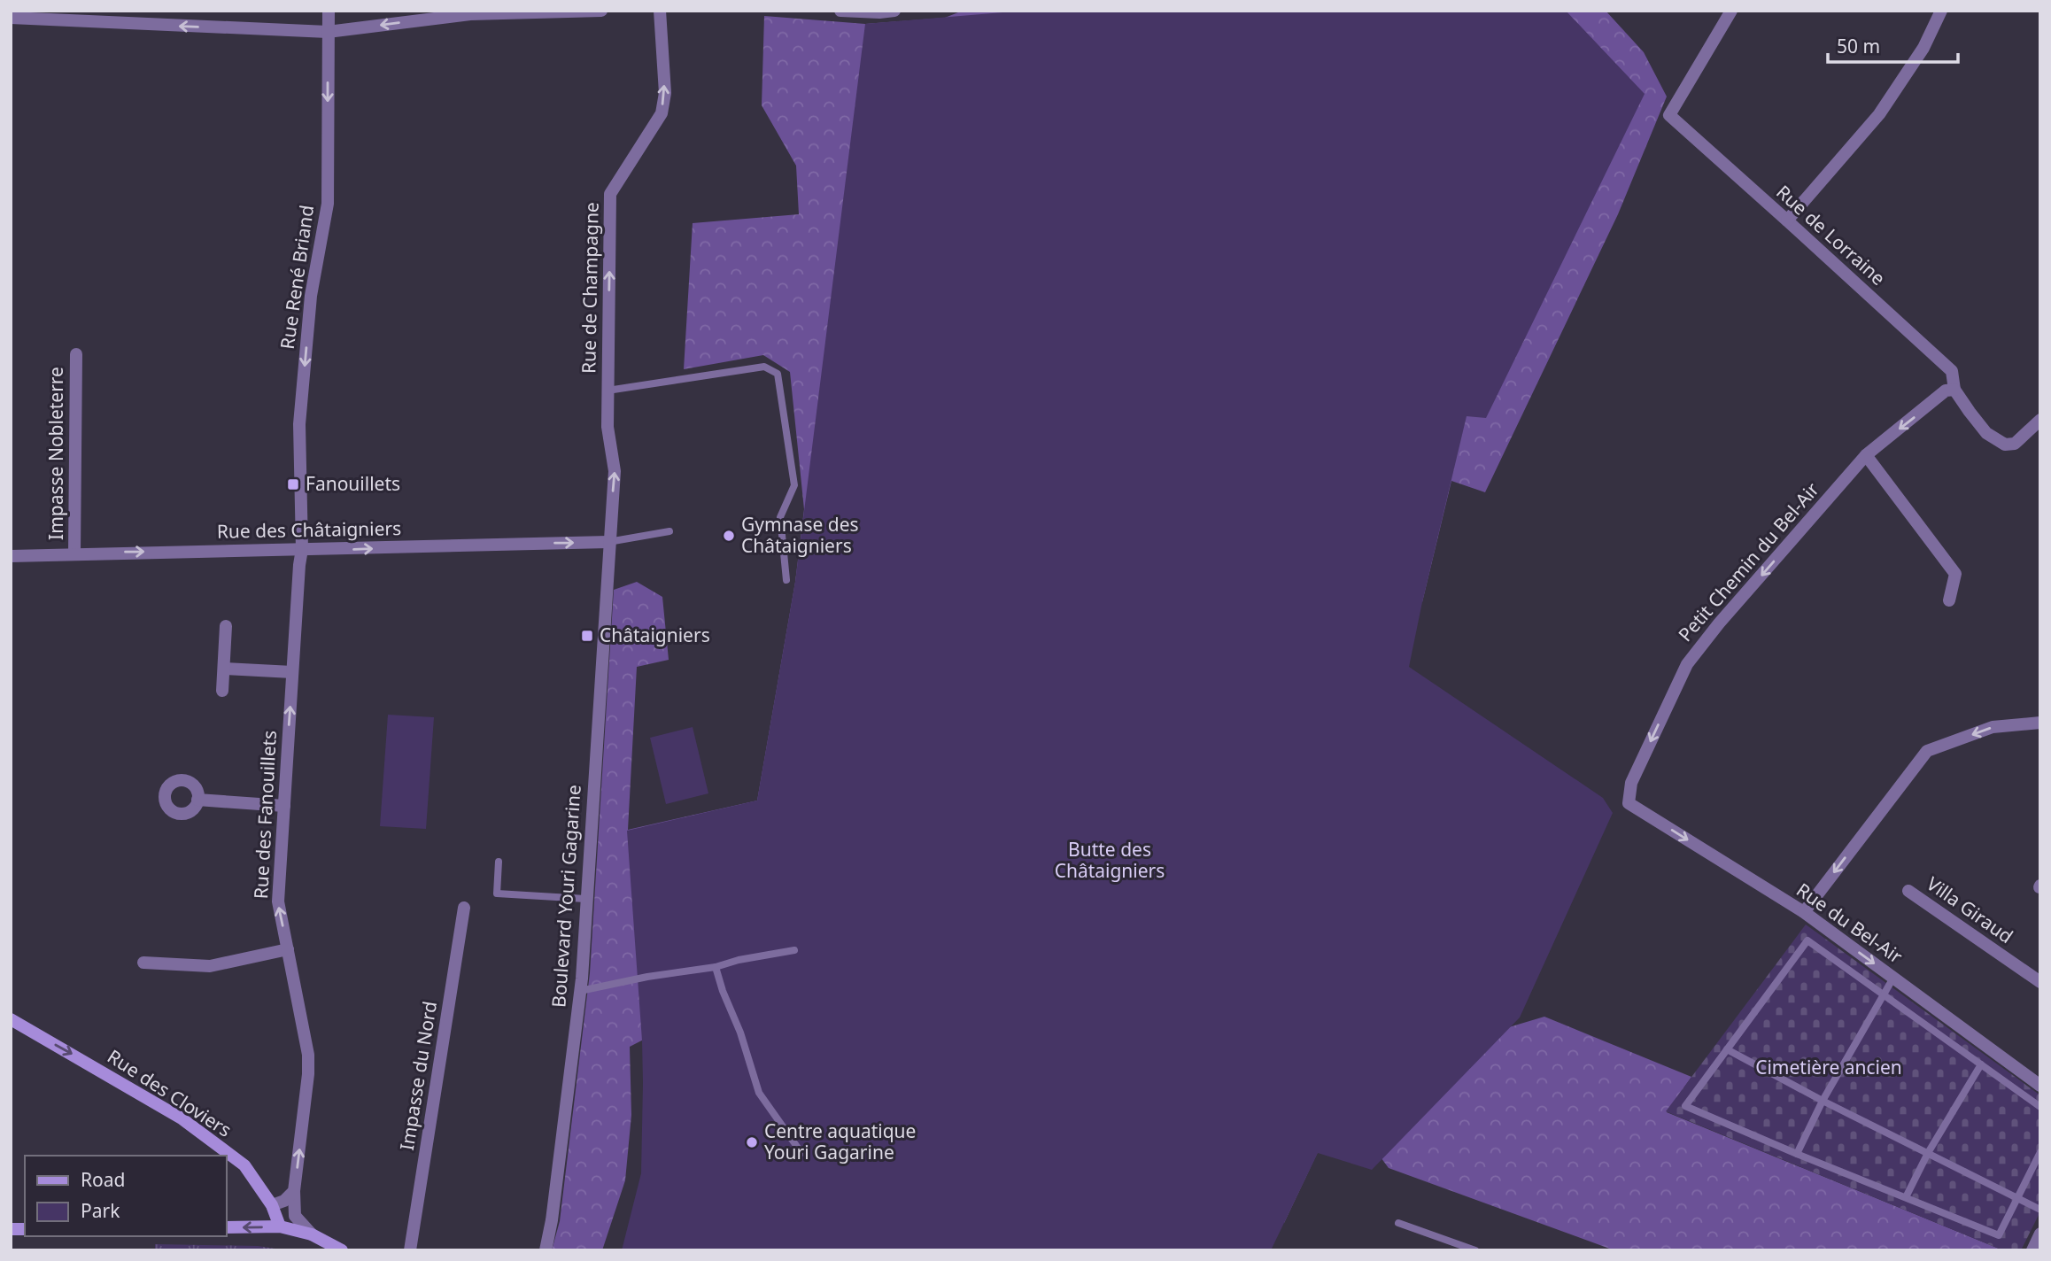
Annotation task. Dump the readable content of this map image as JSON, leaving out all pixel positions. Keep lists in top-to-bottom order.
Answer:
{
  "streets": {
    "street": [
      "Rue de Lorraine",
      "Rue René Briand",
      "Rue de Champagne",
      "Impasse Nobleterre",
      "Rue des Châtaigniers",
      "Petit Chemin du Bel-Air",
      "Rue des Fanouillets",
      "Boulevard Youri Gagarine",
      "Villa Giraud",
      "Rue du Bel-Air",
      "Impasse du Nord",
      "Rue des Cloviers"
    ]
  },
  "crossings": [
    ["Rue de Lorraine", "Petit Chemin du Bel-Air"],
    ["Rue René Briand", "Rue des Châtaigniers"],
    ["Rue René Briand", "Rue des Fanouillets"],
    ["Rue de Champagne", "Rue des Châtaigniers"],
    ["Rue de Champagne", "Boulevard Youri Gagarine"],
    ["Impasse Nobleterre", "Rue des Châtaigniers"],
    ["Rue des Châtaigniers", "Rue des Fanouillets"],
    ["Rue des Châtaigniers", "Boulevard Youri Gagarine"],
    ["Petit Chemin du Bel-Air", "Rue du Bel-Air"]
  ],
  "one_way": [
    "Rue René Briand",
    "Rue de Champagne",
    "Rue des Châtaigniers",
    "Petit Chemin du Bel-Air",
    "Rue des Fanouillets",
    "Rue du Bel-Air",
    "Rue des Cloviers"
  ],
  "parks": ["Butte des Châtaigniers", "Cimetière ancien"],
  "places": {
    "transit": ["Fanouillets", "Châtaigniers"],
    "other": ["Gymnase des Châtaigniers", "Centre aquatique Youri Gagarine"]
  },
  "legend": ["Road", "Park"],
  "scale_bar": "50 m"
}
